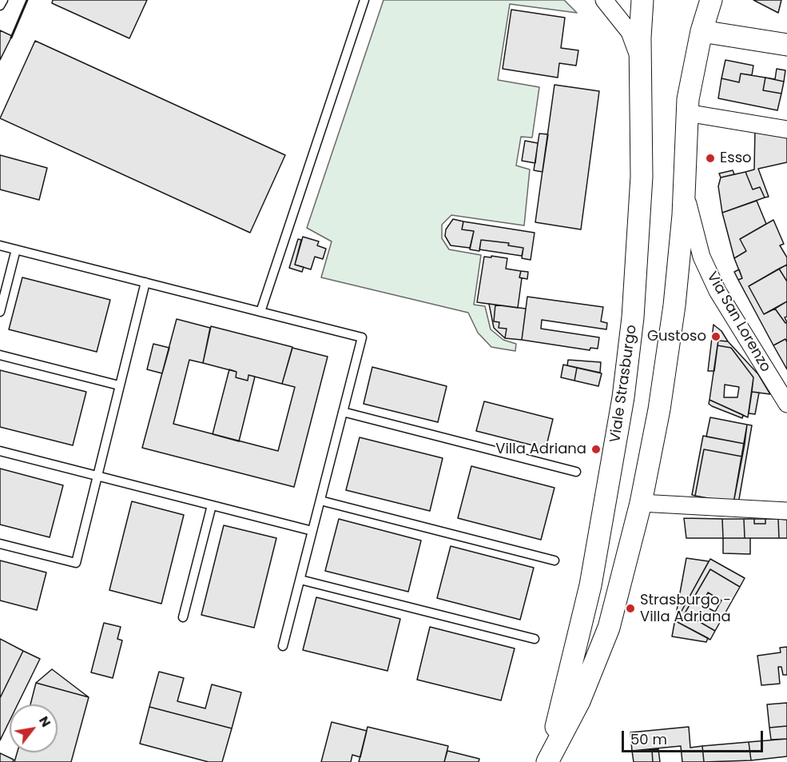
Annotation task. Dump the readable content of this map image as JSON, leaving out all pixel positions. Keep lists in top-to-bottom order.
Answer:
{
  "streets": {
    "street": ["Via San Lorenzo", "Viale Strasburgo"]
  },
  "crossings": [
    ["Via San Lorenzo", "Viale Strasburgo"]
  ],
  "places": [
    "Esso",
    "Gustoso",
    "Villa Adriana",
    "Strasburgo - Villa Adriana"
  ],
  "scale_bar": "50 m",
  "north": "top right"
}
